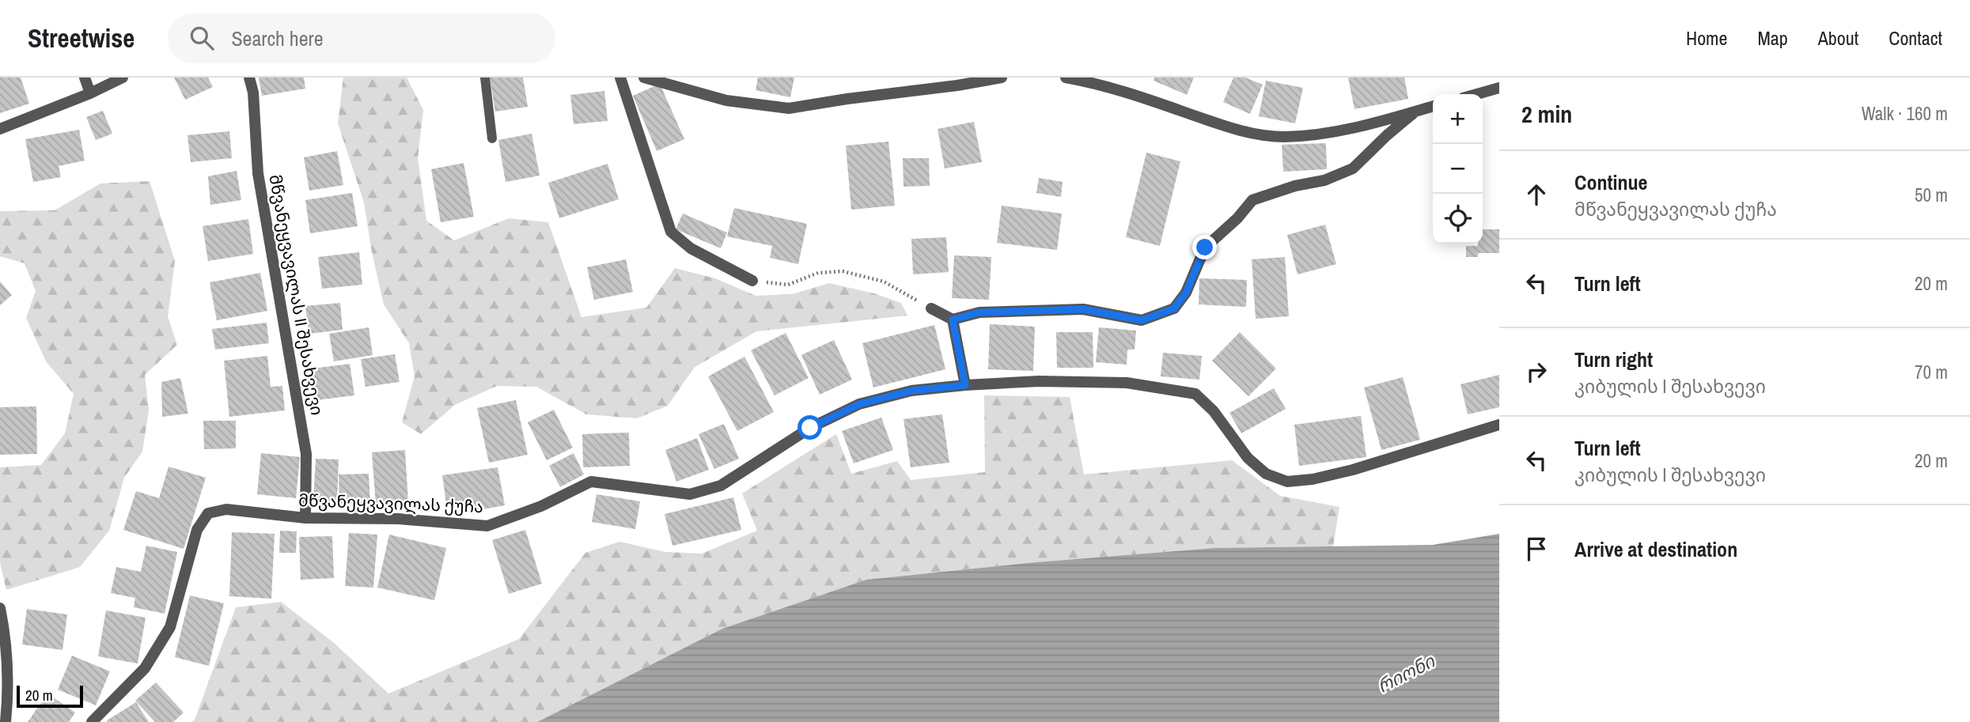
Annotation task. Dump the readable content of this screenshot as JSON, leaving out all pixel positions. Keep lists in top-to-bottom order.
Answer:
{
  "streets": {
    "street": ["მწვანეყვავილას II შესახვევი", "მწვანეყვავილას ქუჩა"]
  },
  "crossings": [
    ["მწვანეყვავილას II შესახვევი", "მწვანეყვავილას ქუჩა"]
  ],
  "water": ["რიონი"],
  "scale_bar": "20 m",
  "page": {
    "header": "Streetwise",
    "search": "Search here",
    "nav": [
      "Home",
      "Map",
      "About",
      "Contact"
    ],
    "heading": ["2 min", "Walk · 160 m"],
    "map_buttons": ["+", "−"],
    "list": [
      ["Continue", "მწვანეყვავილას ქუჩა", "50 m"],
      ["Turn left", "20 m"],
      ["Turn right", "კიბულის I შესახვევი", "70 m"],
      ["Turn left", "კიბულის I შესახვევი", "20 m"],
      "Arrive at destination"
    ],
    "scale": "20 m"
  }
}
